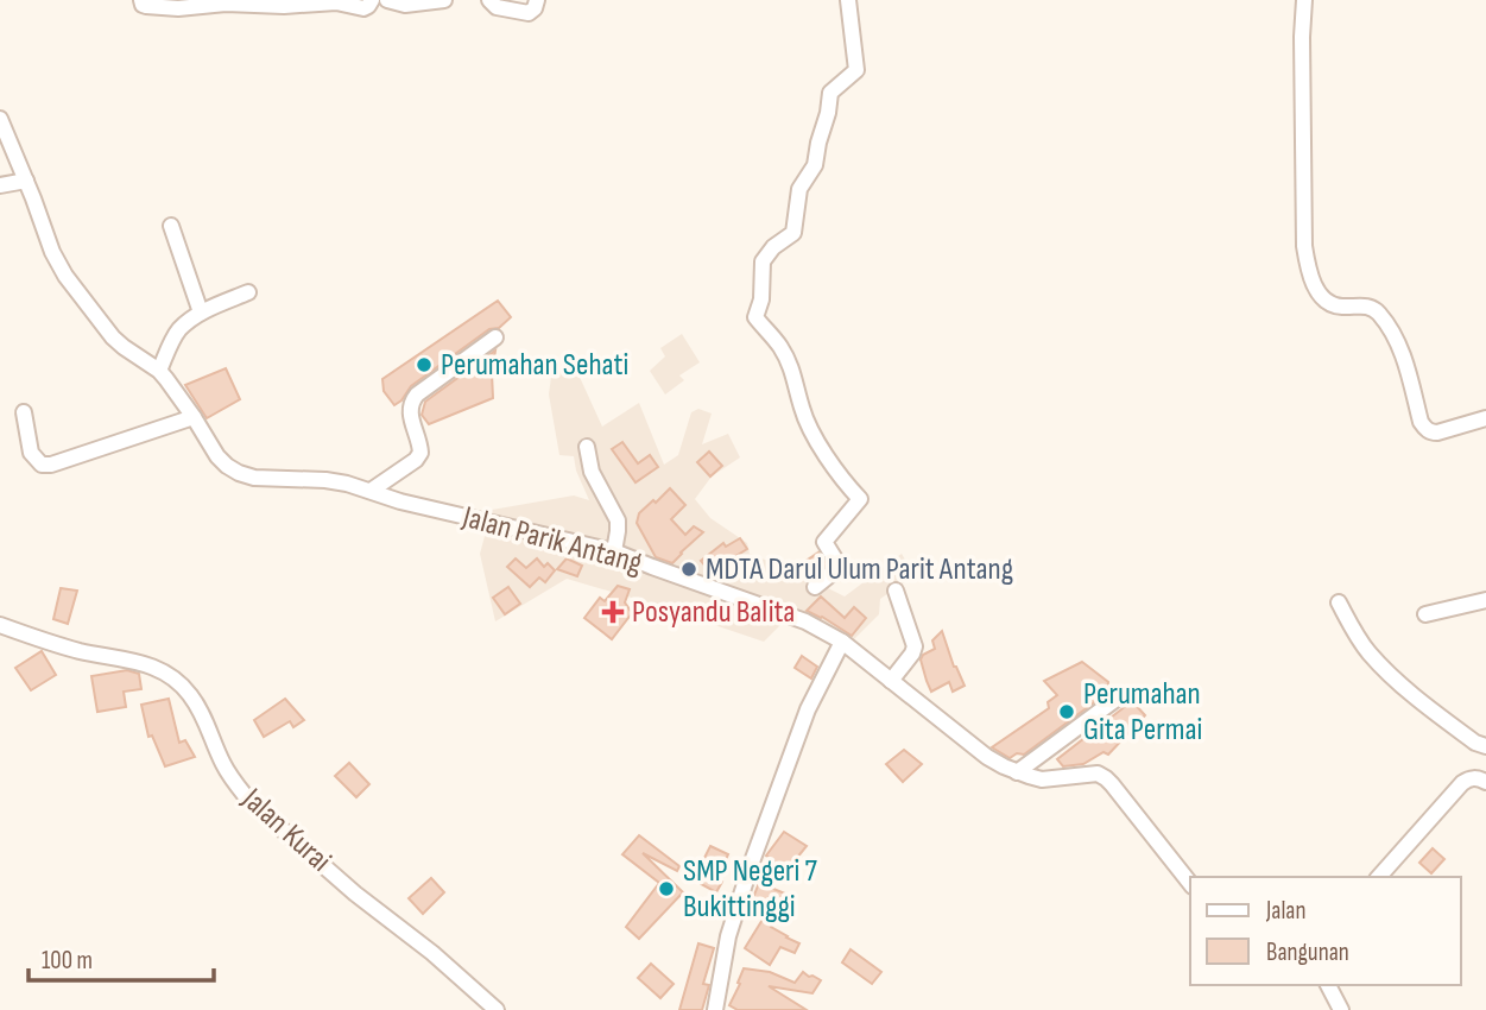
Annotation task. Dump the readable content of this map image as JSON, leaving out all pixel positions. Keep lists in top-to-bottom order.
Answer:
{
  "streets": {
    "street": ["Jalan Parik Antang", "Jalan Kurai"]
  },
  "places": {
    "other": [
      "Perumahan Sehati",
      "MDTA Darul Ulum Parit Antang",
      "Perumahan Gita Permai",
      "SMP Negeri 7 Bukittinggi"
    ],
    "health": ["Posyandu Balita"]
  },
  "legend": ["Jalan", "Bangunan"],
  "scale_bar": "100 m"
}
